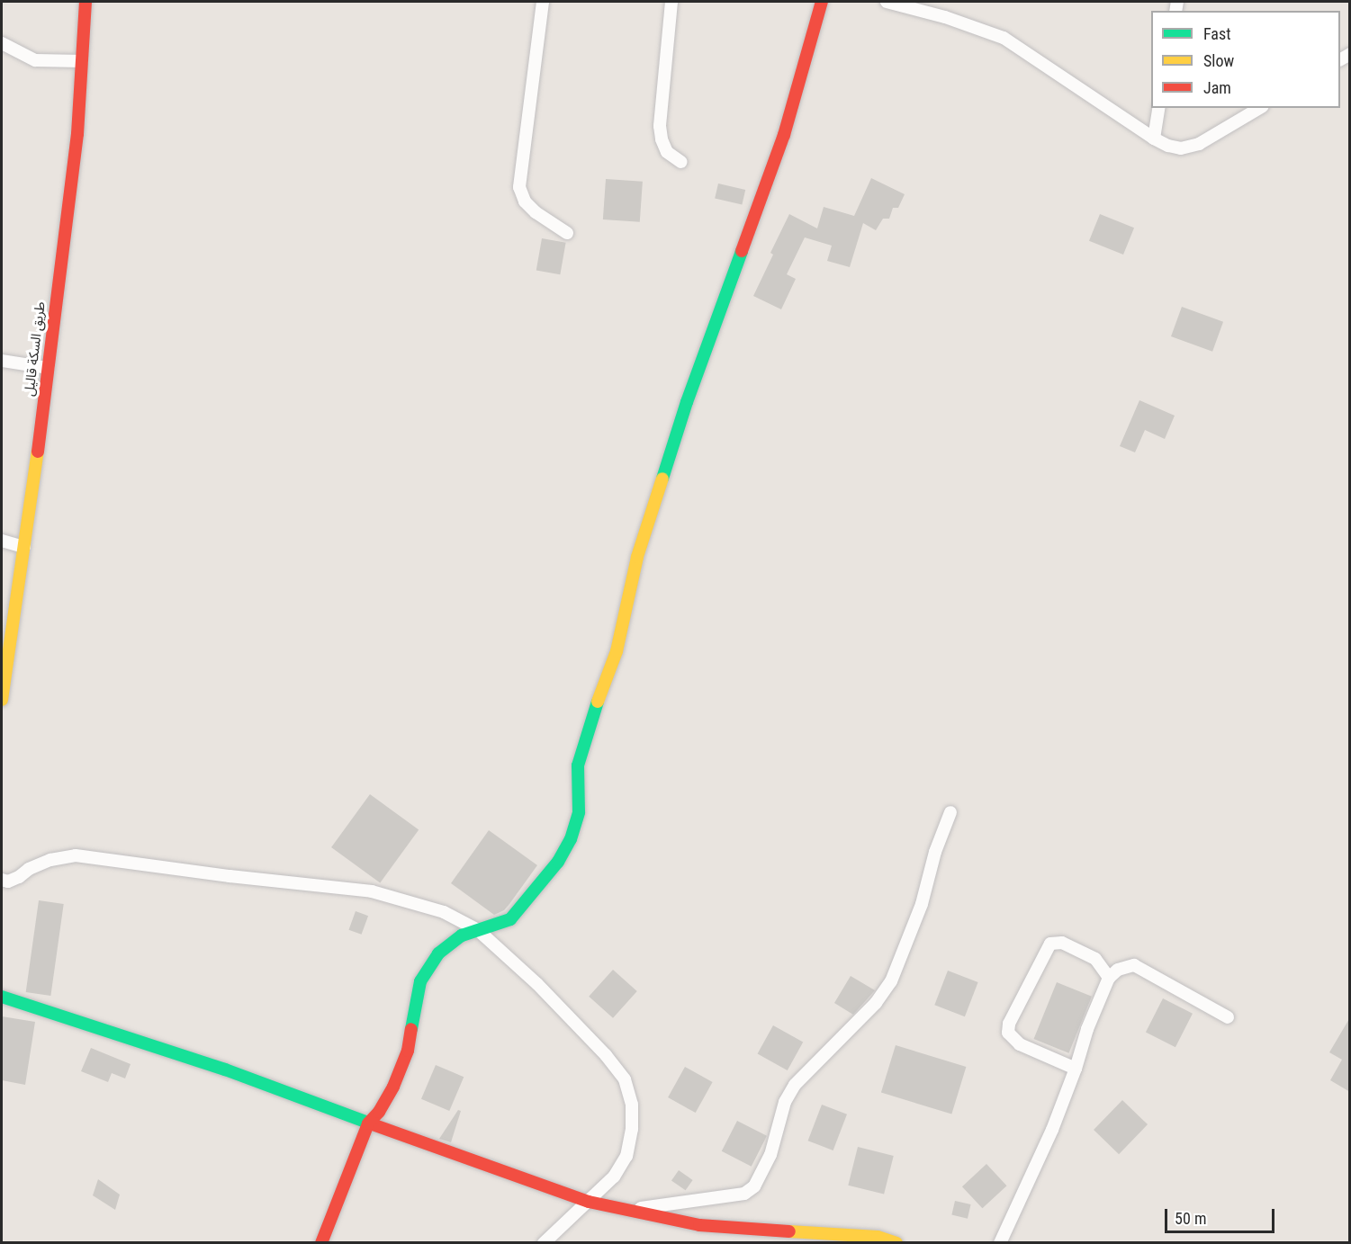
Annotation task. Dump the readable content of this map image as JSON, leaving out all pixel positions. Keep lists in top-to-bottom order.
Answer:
{
  "streets": {
    "street": ["طريق السكة قاليل"]
  },
  "legend": ["Fast", "Slow", "Jam"],
  "scale_bar": "50 m"
}
